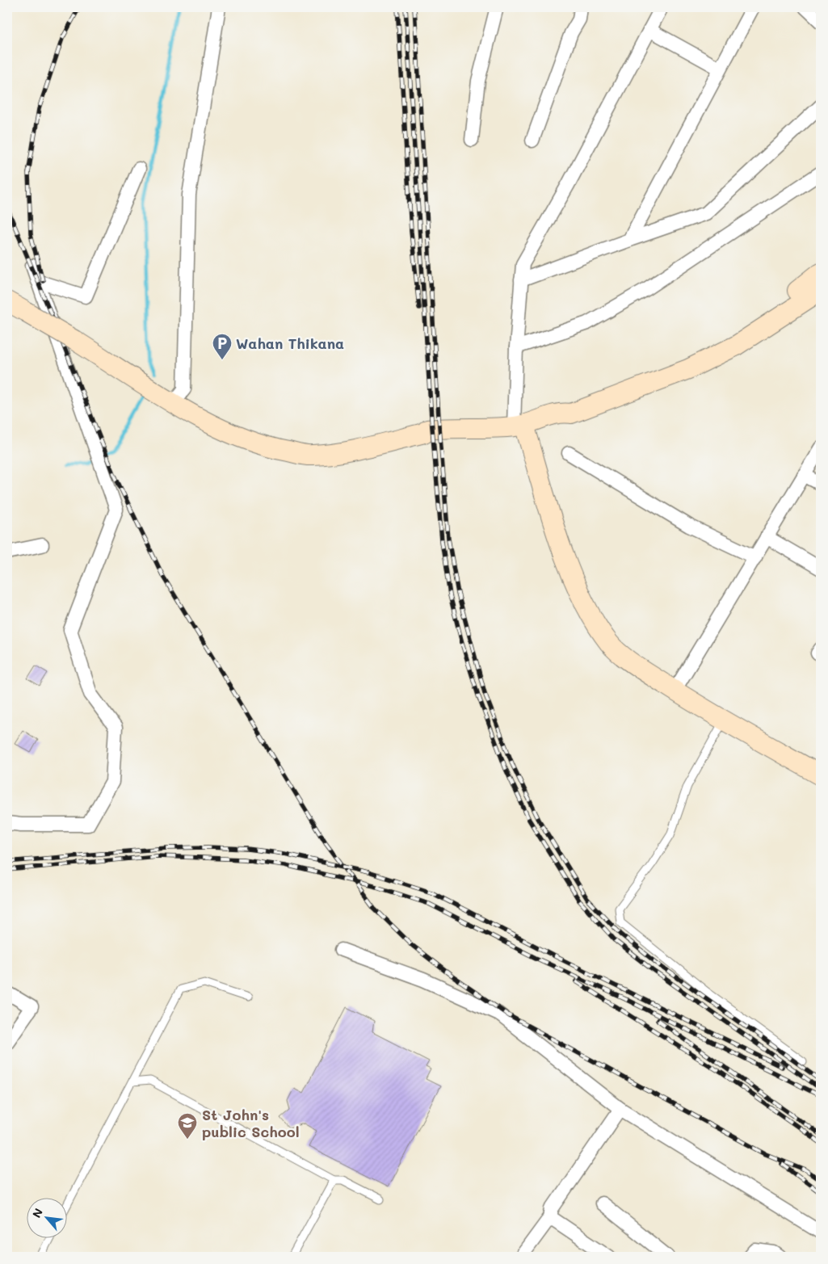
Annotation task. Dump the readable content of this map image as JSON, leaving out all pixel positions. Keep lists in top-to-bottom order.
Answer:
{
  "places": {
    "parking": ["Wahan Thikana"],
    "school or university": ["St John's public School"]
  },
  "north": "top left"
}
